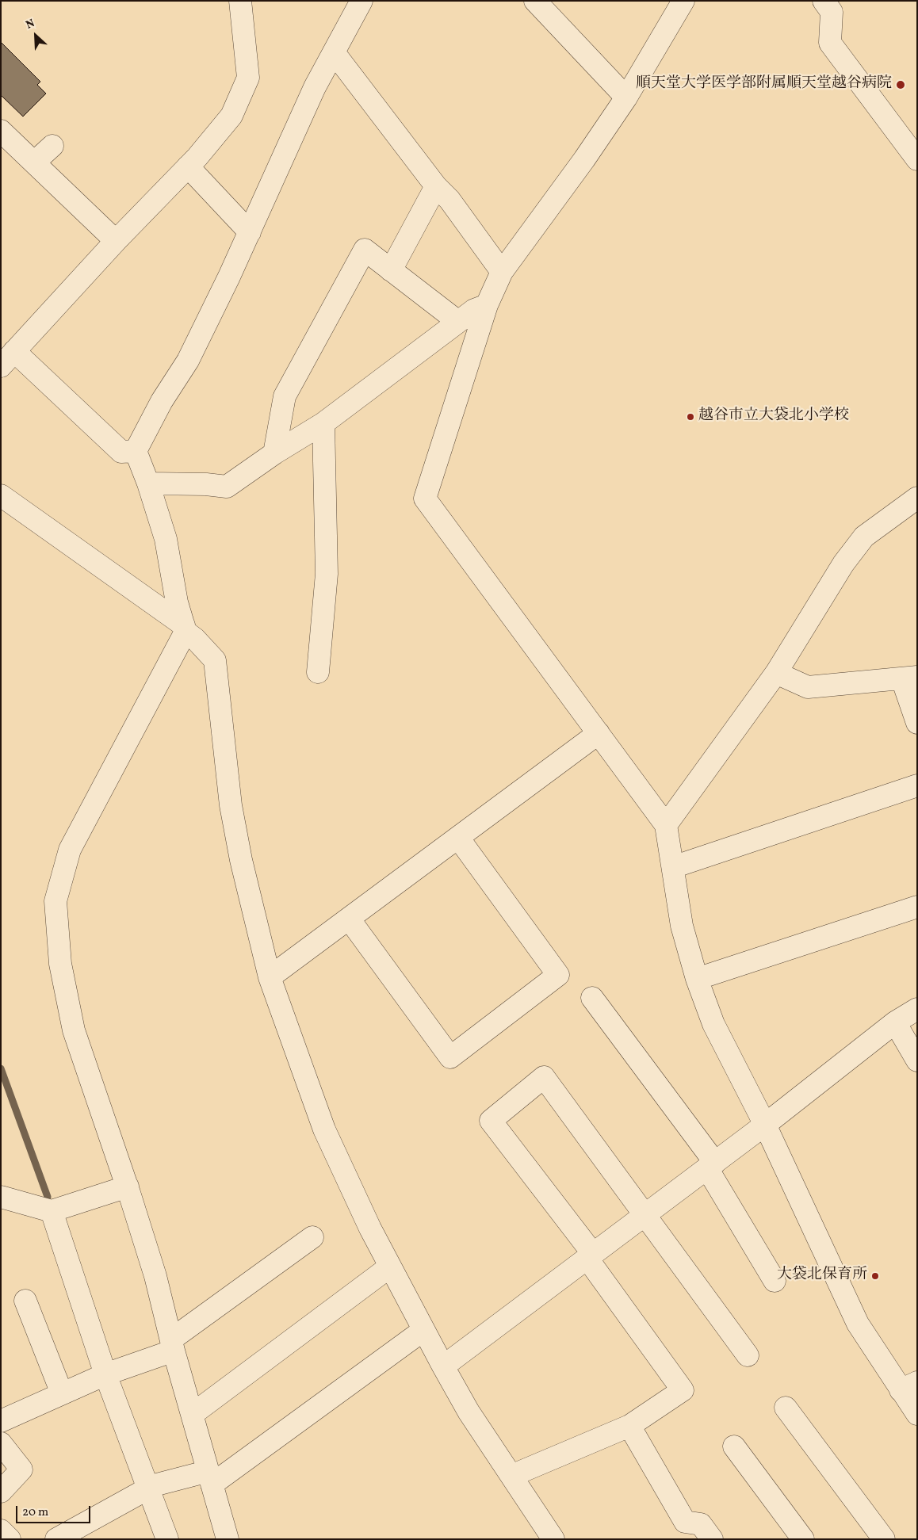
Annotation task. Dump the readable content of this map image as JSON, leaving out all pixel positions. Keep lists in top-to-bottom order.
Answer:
{
  "places": ["順天堂大学医学部附属順天堂越谷病院", "越谷市立大袋北小学校", "大袋北保育所"],
  "scale_bar": "20 m",
  "north": "top left"
}
